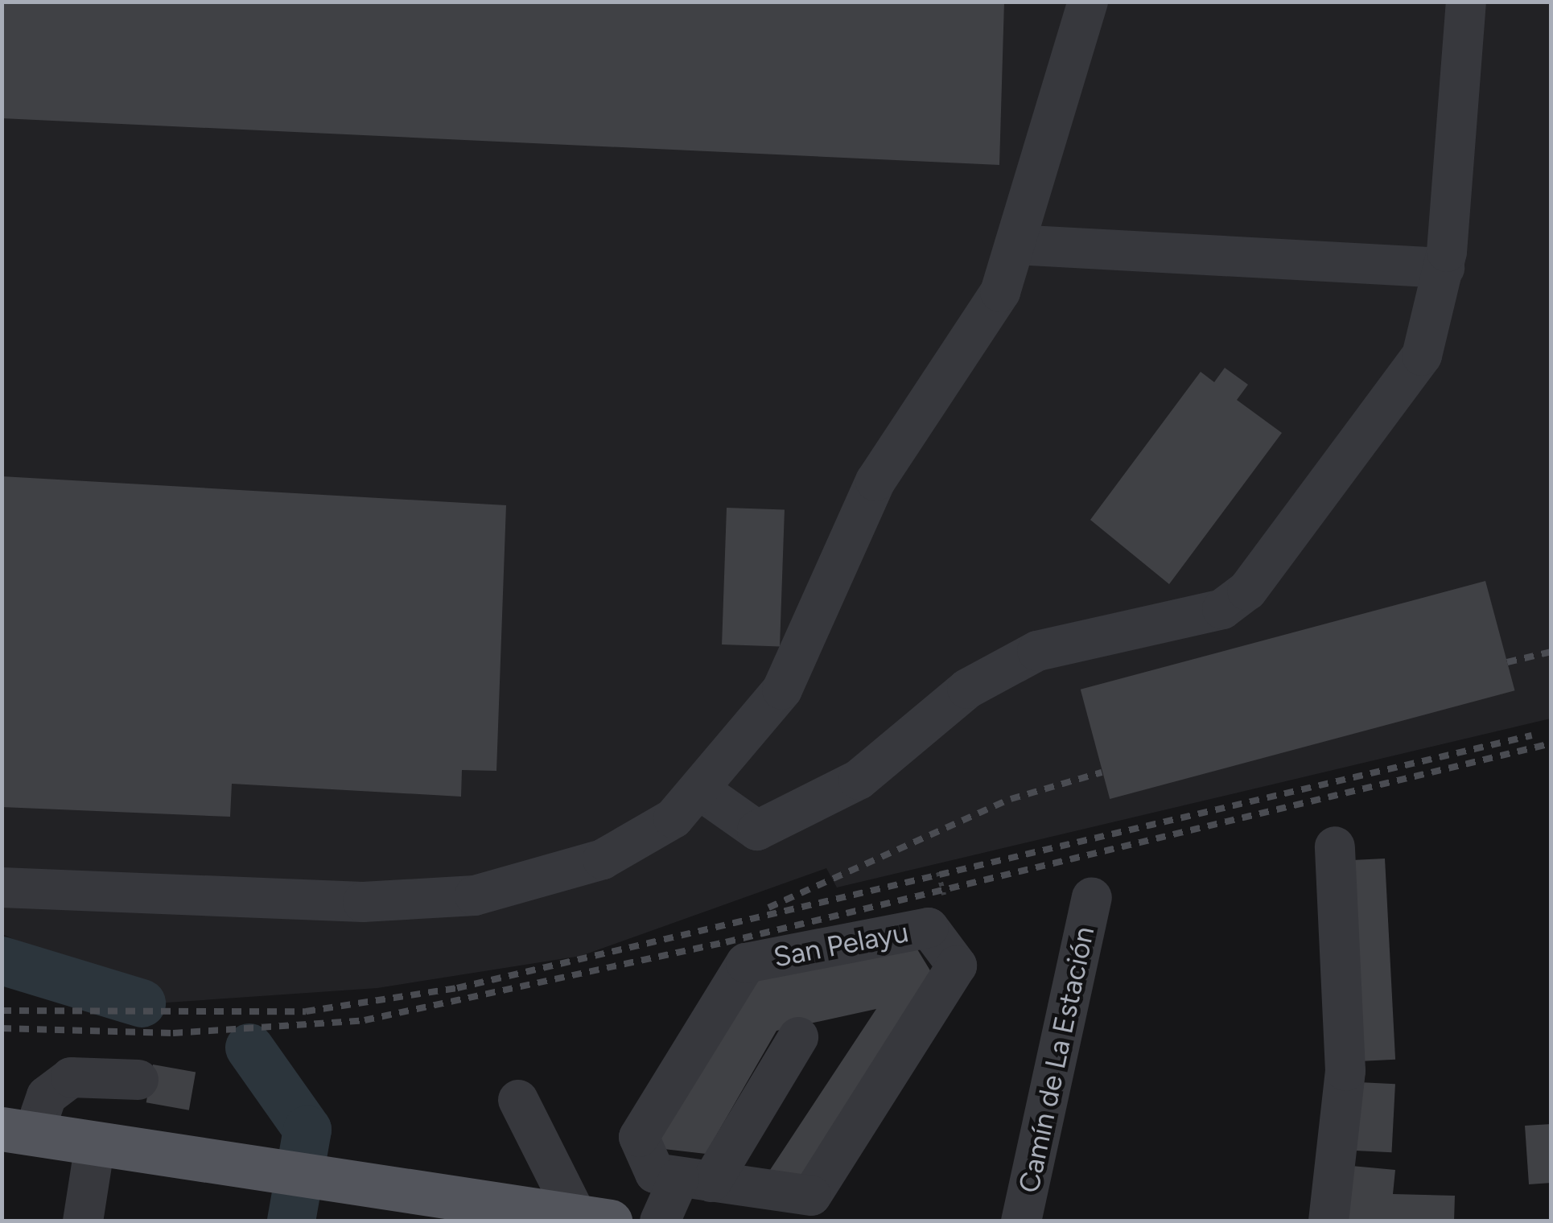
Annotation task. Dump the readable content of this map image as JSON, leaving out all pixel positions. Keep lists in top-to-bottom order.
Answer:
{
  "streets": {
    "street": ["San Pelayu", "Camín de La Estación"]
  }
}
